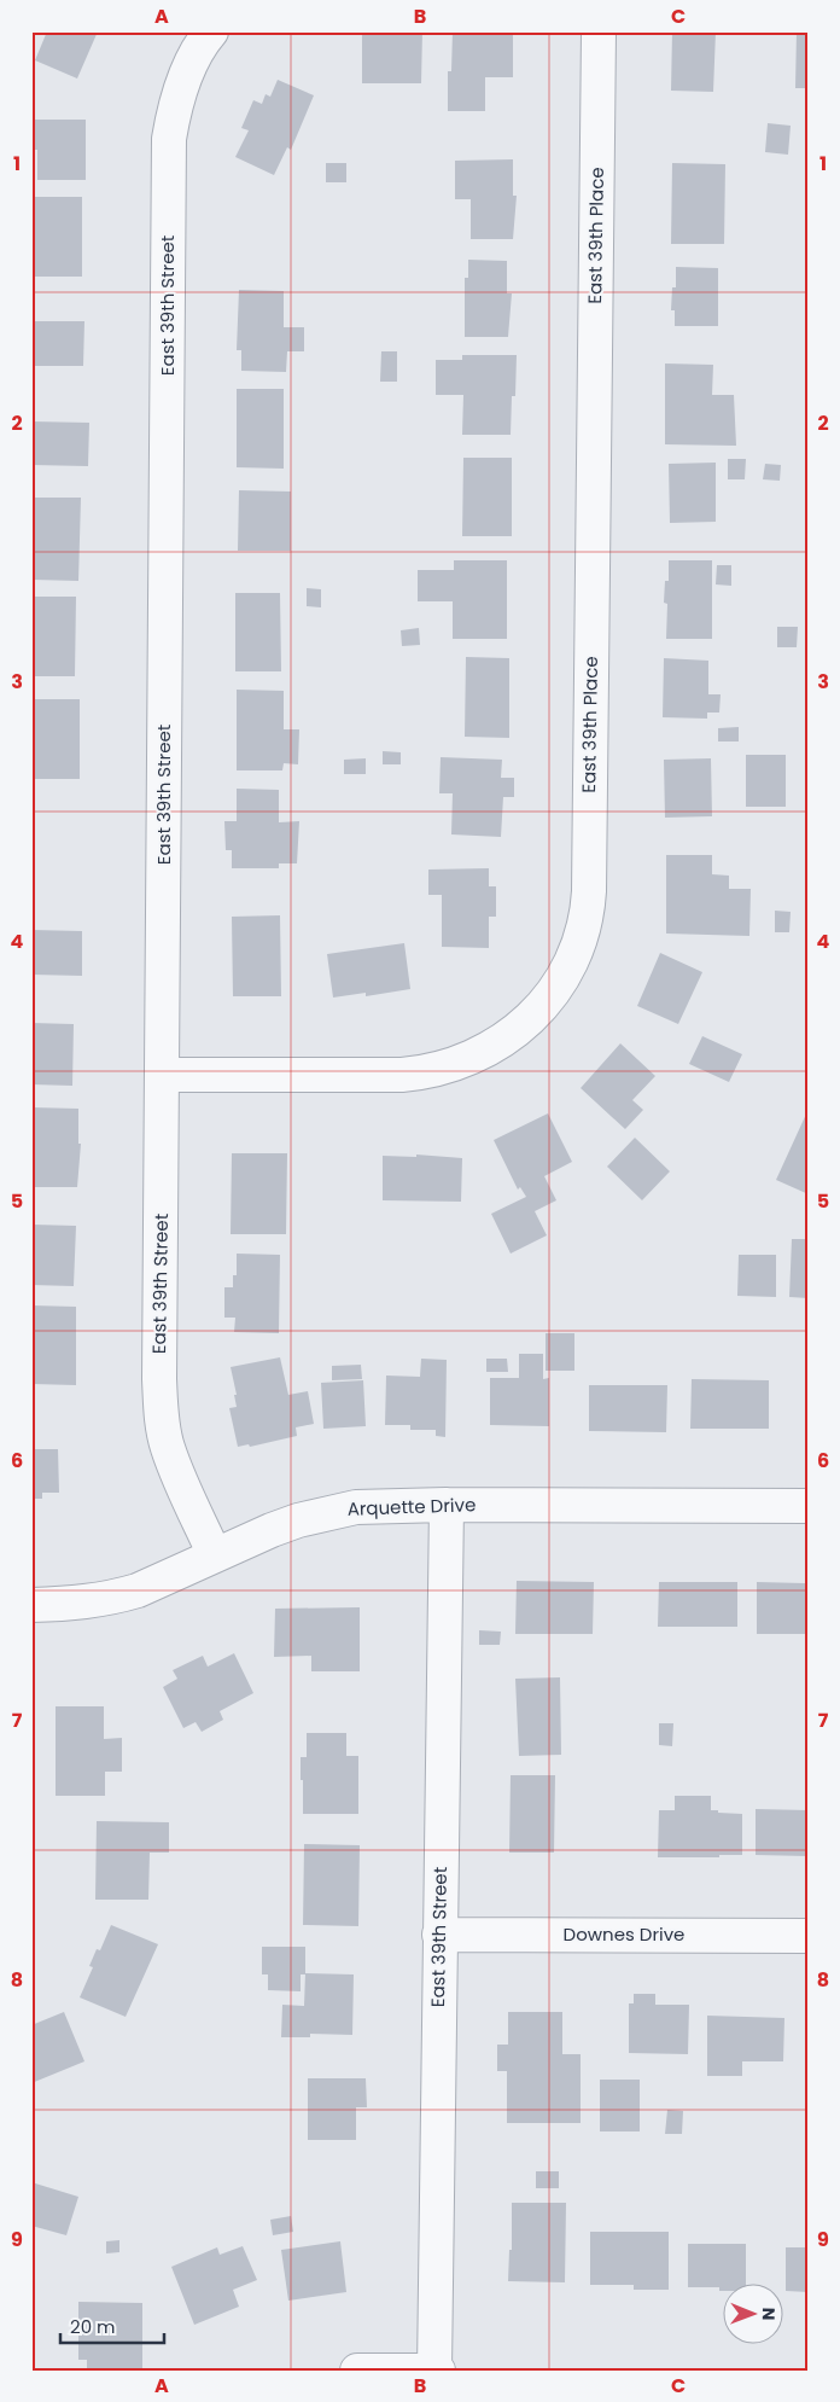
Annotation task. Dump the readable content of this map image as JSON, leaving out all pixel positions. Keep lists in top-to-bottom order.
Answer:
{
  "streets": {
    "street": [
      "East 39th Place",
      "East 39th Street",
      "Arquette Drive",
      "Downes Drive"
    ]
  },
  "crossings": [
    ["East 39th Place", "East 39th Street"],
    ["East 39th Street", "Arquette Drive"],
    ["East 39th Street", "Downes Drive"]
  ],
  "scale_bar": "20 m",
  "north": "right",
  "grid": {
    "columns": ["A", "B", "C"],
    "rows": [
      "1",
      "2",
      "3",
      "4",
      "5",
      "6",
      "7",
      "8",
      "9"
    ]
  }
}
